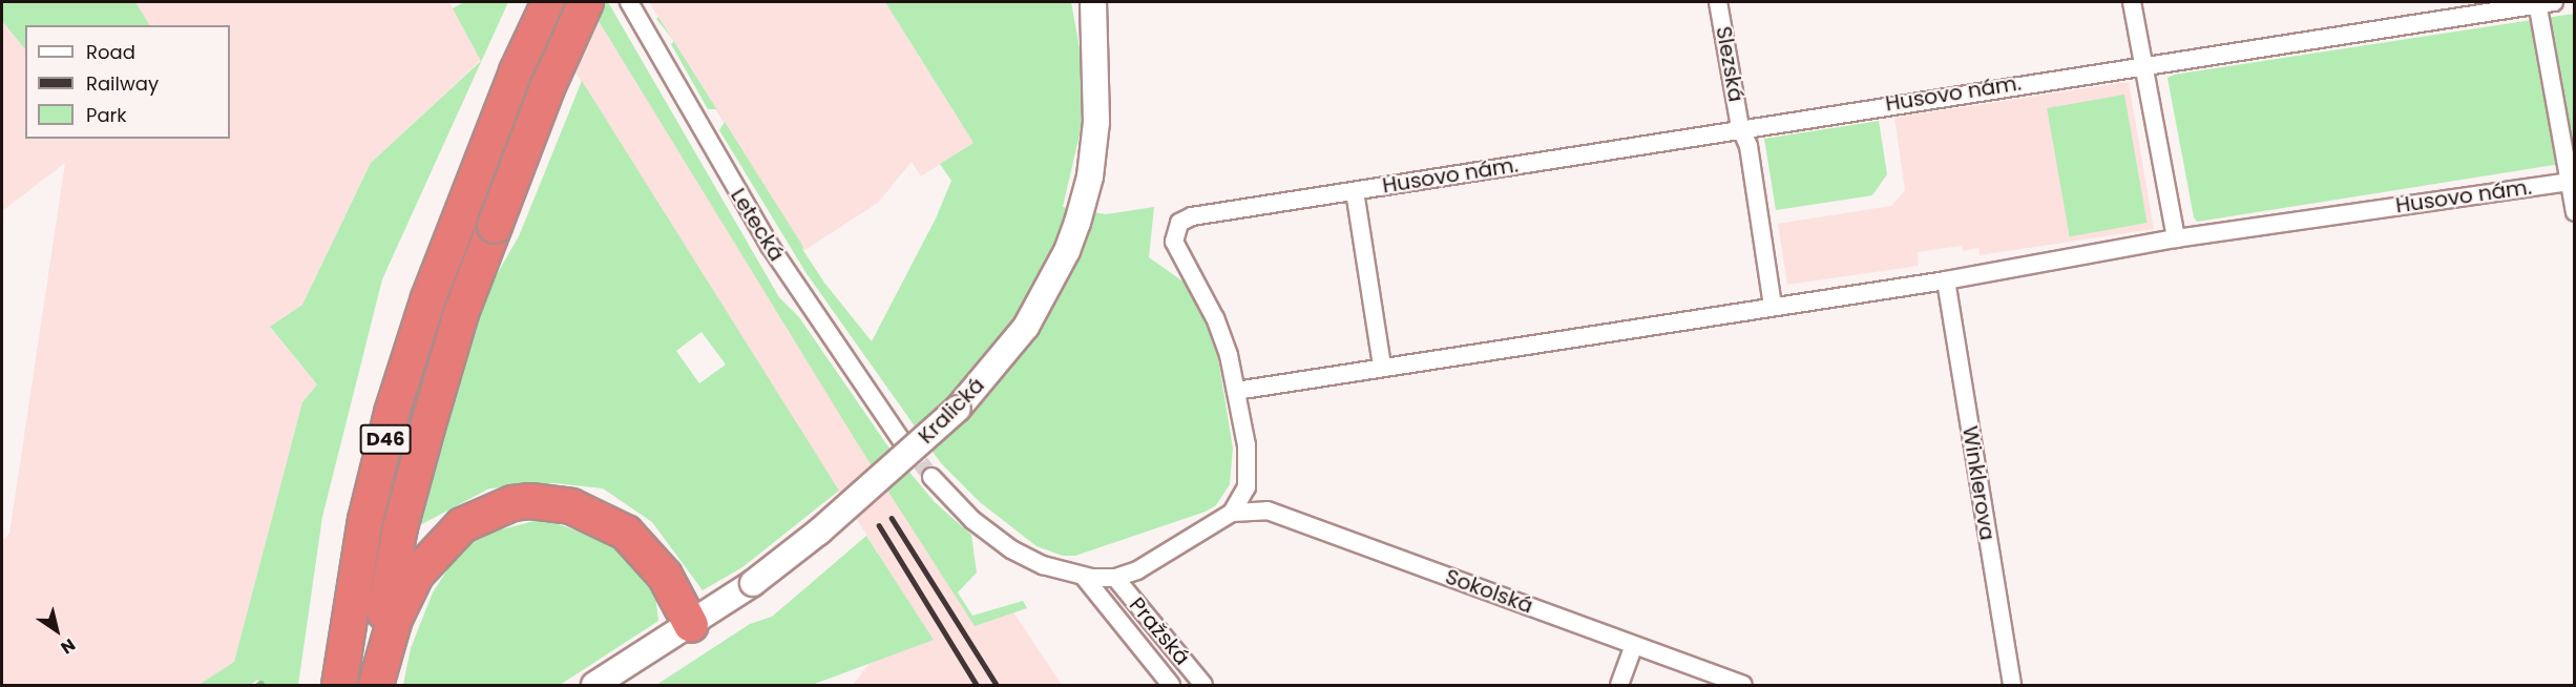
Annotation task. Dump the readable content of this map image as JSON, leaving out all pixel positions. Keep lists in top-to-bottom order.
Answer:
{
  "streets": {
    "highway": ["D46"],
    "main road": ["Kralická"],
    "street": [
      "Slezská",
      "Husovo nám.",
      "Letecká",
      "Winklerova",
      "Sokolská",
      "Pražská"
    ]
  },
  "crossings": [
    ["Slezská", "Husovo nám."],
    ["Husovo nám.", "Winklerova"]
  ],
  "legend": ["Road", "Railway", "Park"],
  "north": "bottom right"
}
